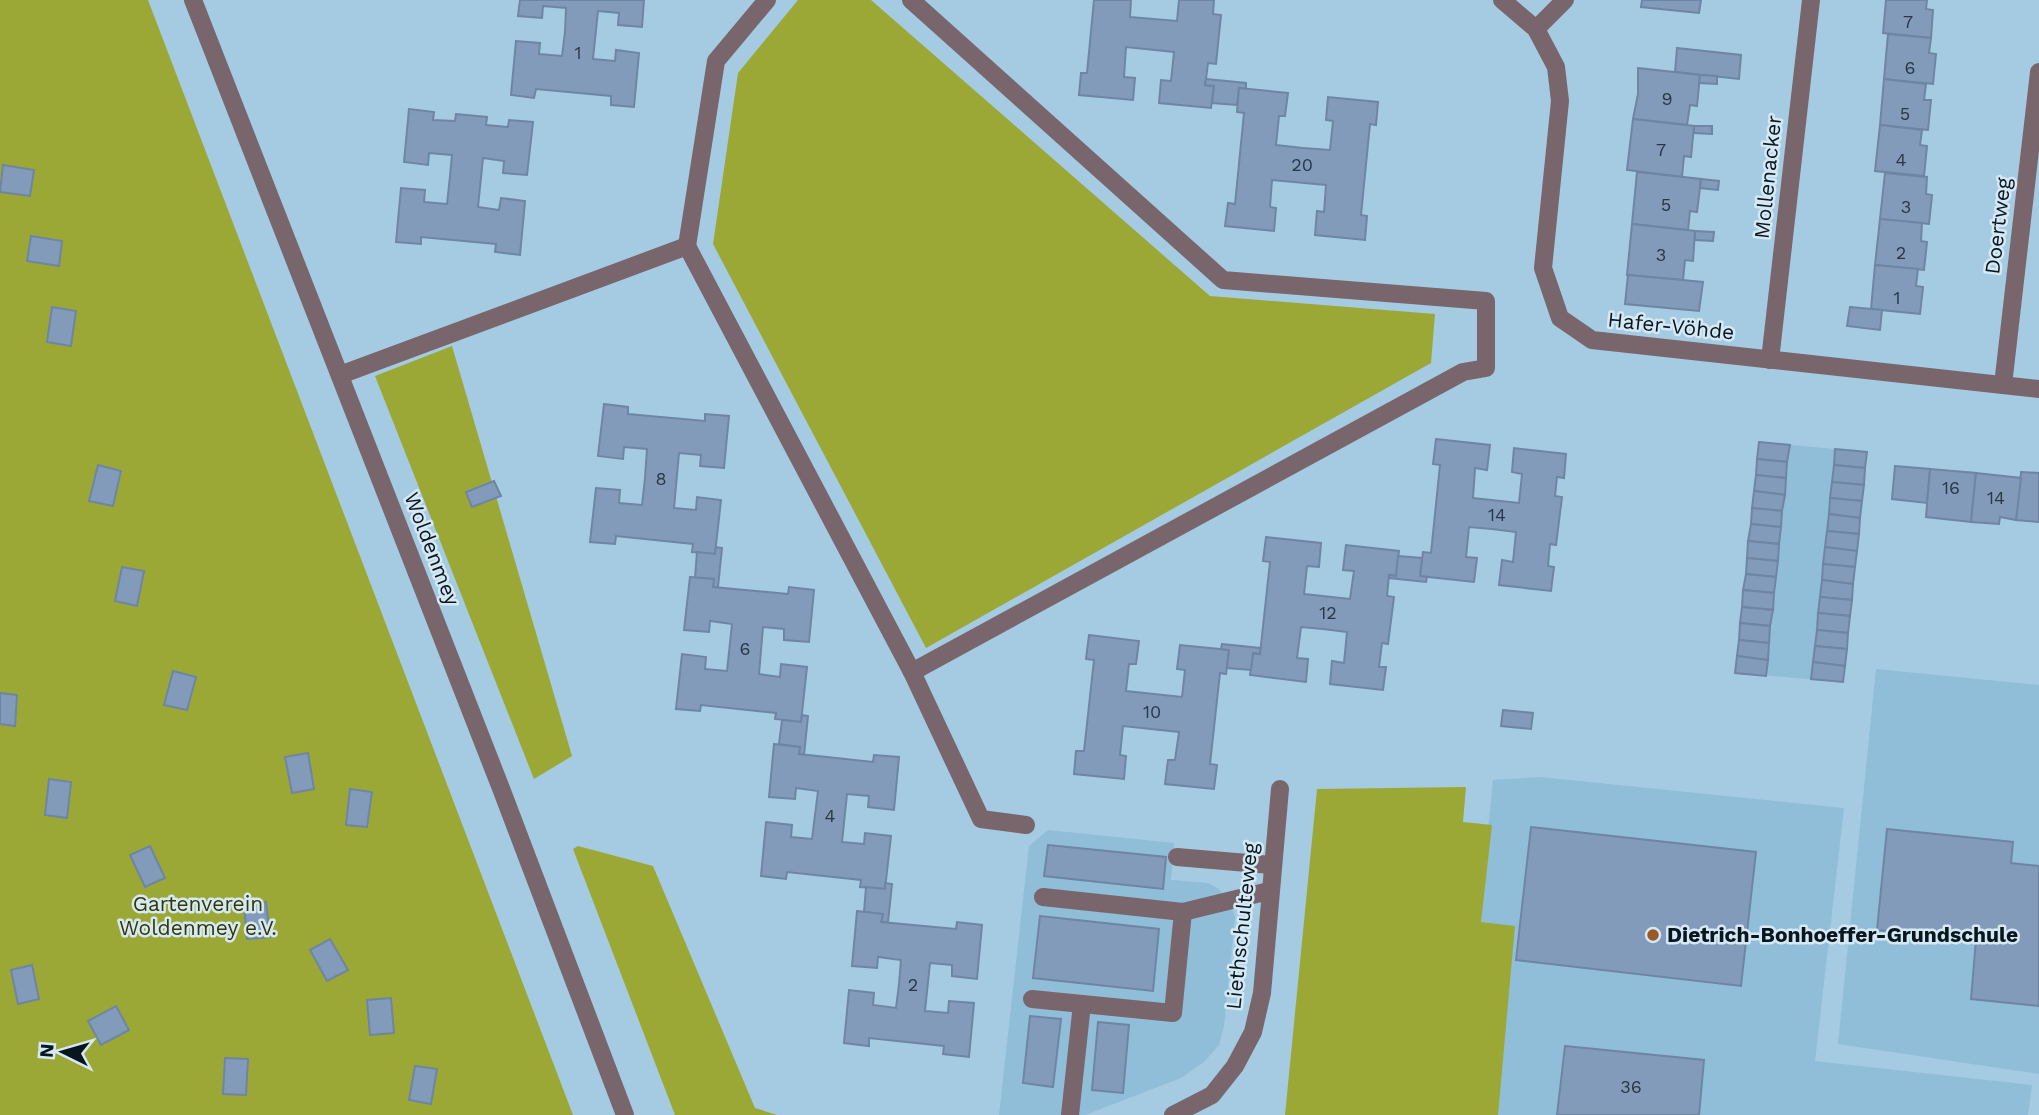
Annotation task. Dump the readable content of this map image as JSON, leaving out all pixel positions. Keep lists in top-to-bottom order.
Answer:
{
  "streets": {
    "street": [
      "Mollenacker",
      "Doertweg",
      "Hafer-Vöhde",
      "Woldenmey",
      "Liethschulteweg"
    ]
  },
  "crossings": [
    ["Mollenacker", "Hafer-Vöhde"],
    ["Doertweg", "Hafer-Vöhde"]
  ],
  "parks": ["Gartenverein Woldenmey e.V."],
  "places": ["Dietrich-Bonhoeffer-Grundschule"],
  "house_numbers": [
    "7",
    "1",
    "6",
    "9",
    "5",
    "7",
    "4",
    "20",
    "5",
    "3",
    "2",
    "3",
    "1",
    "8",
    "16",
    "14",
    "14",
    "12",
    "6",
    "10",
    "4",
    "2",
    "36"
  ],
  "north": "left"
}
